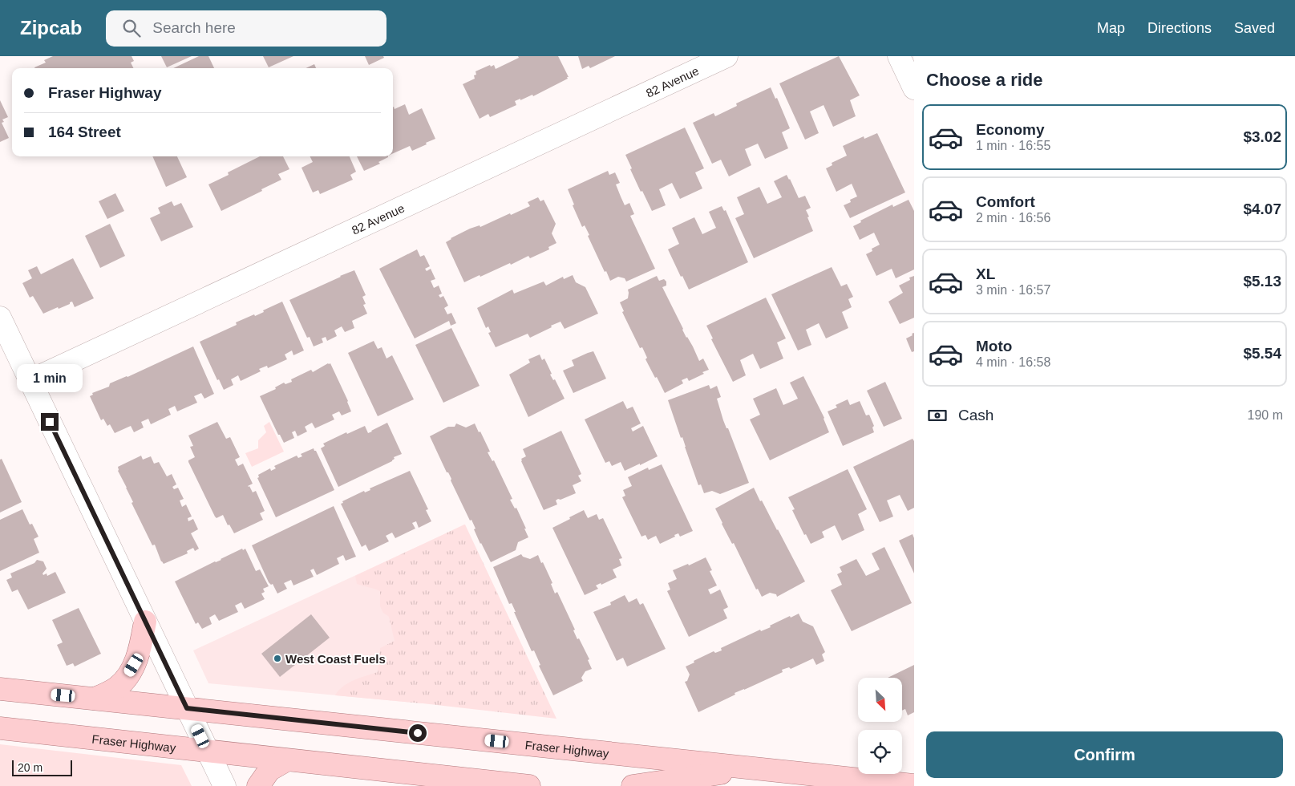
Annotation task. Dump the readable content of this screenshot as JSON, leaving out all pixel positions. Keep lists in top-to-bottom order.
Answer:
{
  "streets": {
    "main road": ["Fraser Highway"],
    "street": ["82 Avenue"]
  },
  "places": ["West Coast Fuels"],
  "scale_bar": "20 m",
  "north": "bottom right",
  "page": {
    "header": "Zipcab",
    "search": "Search here",
    "nav": ["Map", "Directions", "Saved"],
    "heading": "Choose a ride",
    "banner": ["Fraser Highway", "164 Street"],
    "list": [
      {
        "name": "Economy",
        "note": "1 min · 16:55",
        "value": "$3.02"
      },
      {
        "name": "Comfort",
        "note": "2 min · 16:56",
        "value": "$4.07"
      },
      {
        "name": "XL",
        "note": "3 min · 16:57",
        "value": "$5.13"
      },
      {
        "name": "Moto",
        "note": "4 min · 16:58",
        "value": "$5.54"
      }
    ],
    "bubble": "1 min",
    "pay": ["Cash", "190 m"],
    "buttons": "Confirm",
    "scale": "20 m"
  }
}
